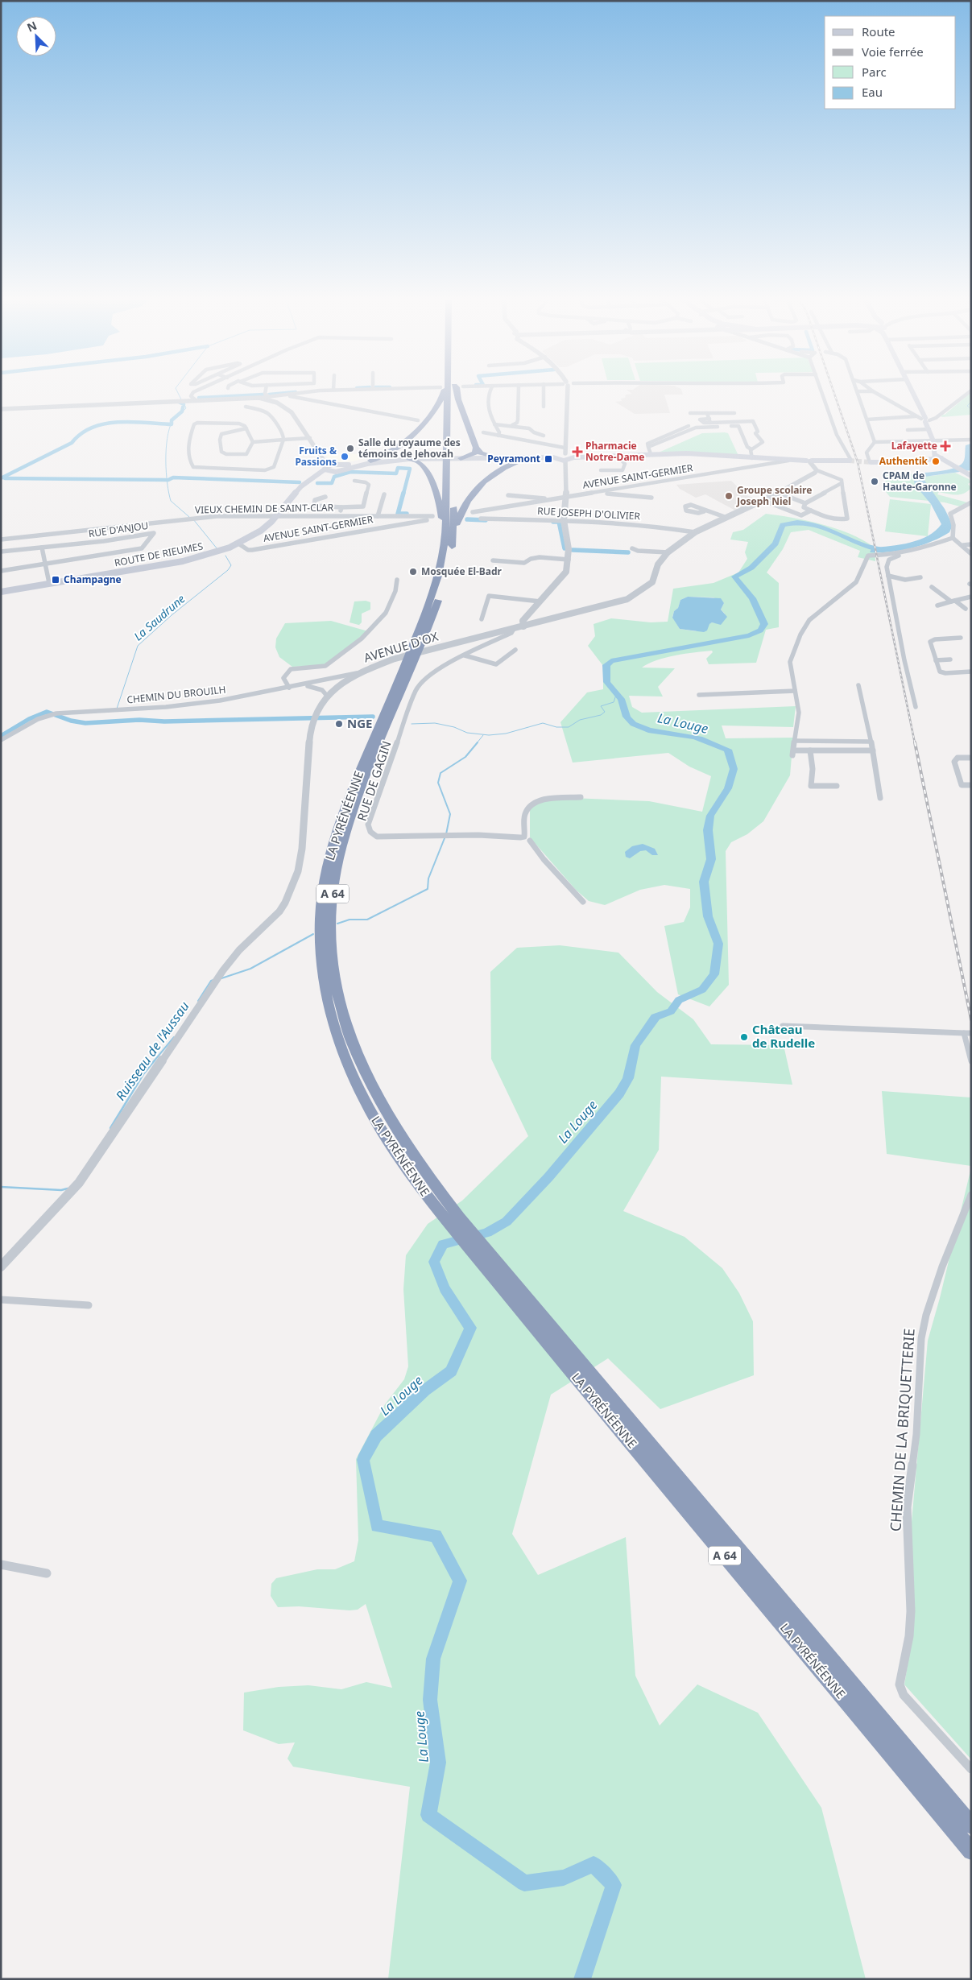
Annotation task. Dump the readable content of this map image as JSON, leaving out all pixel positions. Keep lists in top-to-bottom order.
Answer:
{
  "streets": {
    "highway": ["LA PYRÉNÉENNE", "A 64"],
    "main road": ["ROUTE DE RIEUMES"],
    "street": [
      "AVENUE SAINT-GERMIER",
      "VIEUX CHEMIN DE SAINT-CLAR",
      "RUE JOSEPH D'OLIVIER",
      "RUE D'ANJOU",
      "AVENUE D'OX",
      "CHEMIN DU BROUILH",
      "RUE DE GAGIN",
      "CHEMIN DE LA BRIQUETTERIE"
    ]
  },
  "crossings": [
    ["AVENUE SAINT-GERMIER", "ROUTE DE RIEUMES"],
    ["VIEUX CHEMIN DE SAINT-CLAR", "ROUTE DE RIEUMES"],
    ["RUE JOSEPH D'OLIVIER", "AVENUE D'OX"],
    ["AVENUE D'OX", "CHEMIN DU BROUILH"],
    ["AVENUE D'OX", "RUE DE GAGIN"]
  ],
  "water": ["La Saudrune", "La Louge", "Ruisseau de l'Aussau"],
  "places": {
    "health": ["Lafayette", "Pharmacie Notre-Dame"],
    "other": [
      "Salle du royaume des témoins de Jehovah",
      "Fruits & Passions",
      "Authentik",
      "CPAM de Haute-Garonne",
      "Groupe scolaire Joseph Niel",
      "Mosquée El-Badr",
      "NGE",
      "Château de Rudelle"
    ],
    "transit": ["Peyramont", "Champagne"]
  },
  "legend": [
    "Route",
    "Voie ferrée",
    "Parc",
    "Eau"
  ],
  "north": "top left"
}
